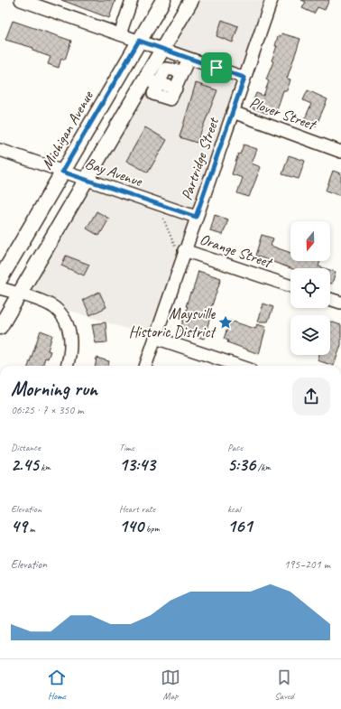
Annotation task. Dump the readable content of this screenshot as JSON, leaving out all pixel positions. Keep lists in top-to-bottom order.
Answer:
{
  "streets": {
    "main road": ["Michigan Avenue"],
    "street": [
      "Plover Street",
      "Partridge Street",
      "Bay Avenue",
      "Orange Street"
    ]
  },
  "crossings": [
    ["Plover Street", "Partridge Street"],
    ["Michigan Avenue", "Bay Avenue"],
    ["Partridge Street", "Bay Avenue"],
    ["Partridge Street", "Orange Street"]
  ],
  "places": {
    "place": ["Maysville Historic District"]
  },
  "north": "bottom",
  "page": {
    "heading": ["Morning run", "06:25 · 7 × 350 m"],
    "stats": [
      ["Distance", "2.45 km"],
      ["Time", "13:43"],
      ["Pace", "5:36 /km"],
      ["Elevation", "49 m"],
      ["Heart rate", "140 bpm"],
      ["kcal", "161"]
    ],
    "chart": ["Elevation", "195–201 m"],
    "tabs": ["Home", "Map", "Saved"]
  }
}
